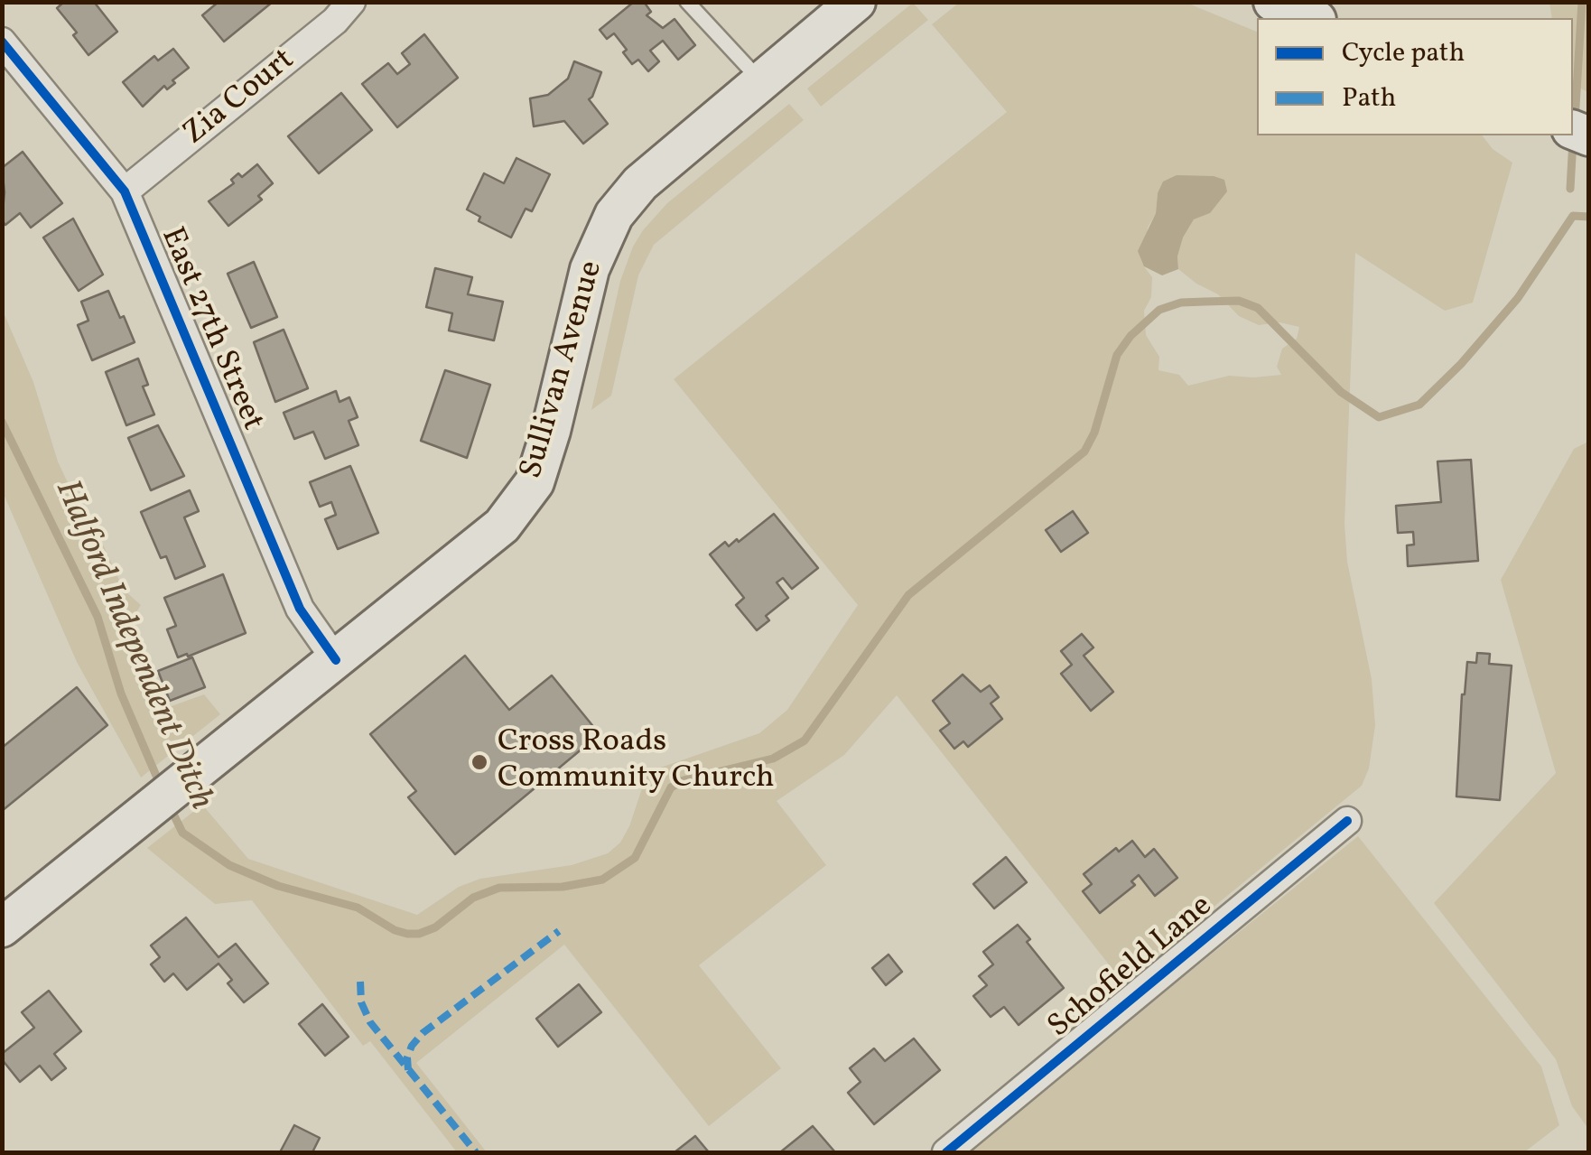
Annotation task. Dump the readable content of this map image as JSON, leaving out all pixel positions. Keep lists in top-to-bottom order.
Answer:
{
  "streets": {
    "main road": ["Sullivan Avenue"],
    "street": ["Zia Court", "East 27th Street", "Schofield Lane"]
  },
  "crossings": [
    ["Zia Court", "East 27th Street"],
    ["East 27th Street", "Sullivan Avenue"]
  ],
  "water": ["Halford Independent Ditch"],
  "places": ["Cross Roads Community Church"],
  "legend": ["Cycle path", "Path"]
}
